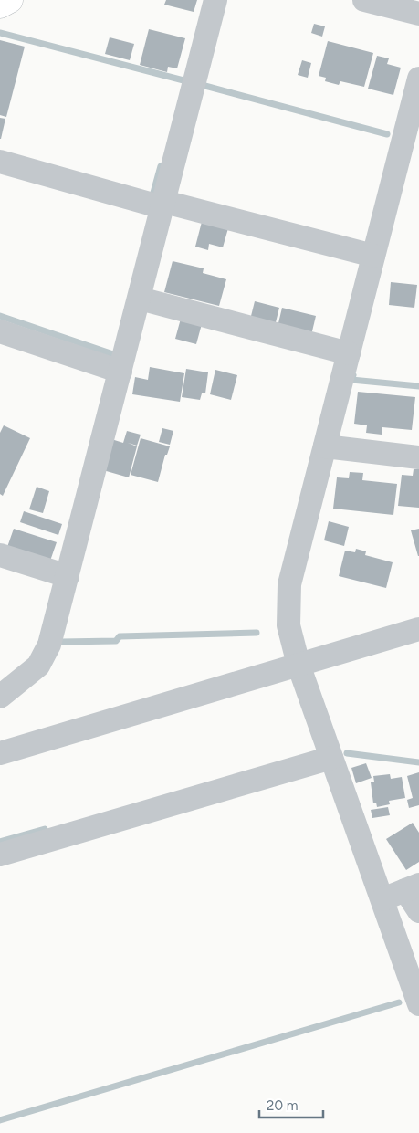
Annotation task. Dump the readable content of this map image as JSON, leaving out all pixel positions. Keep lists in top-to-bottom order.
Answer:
{
  "scale_bar": "20 m"
}
